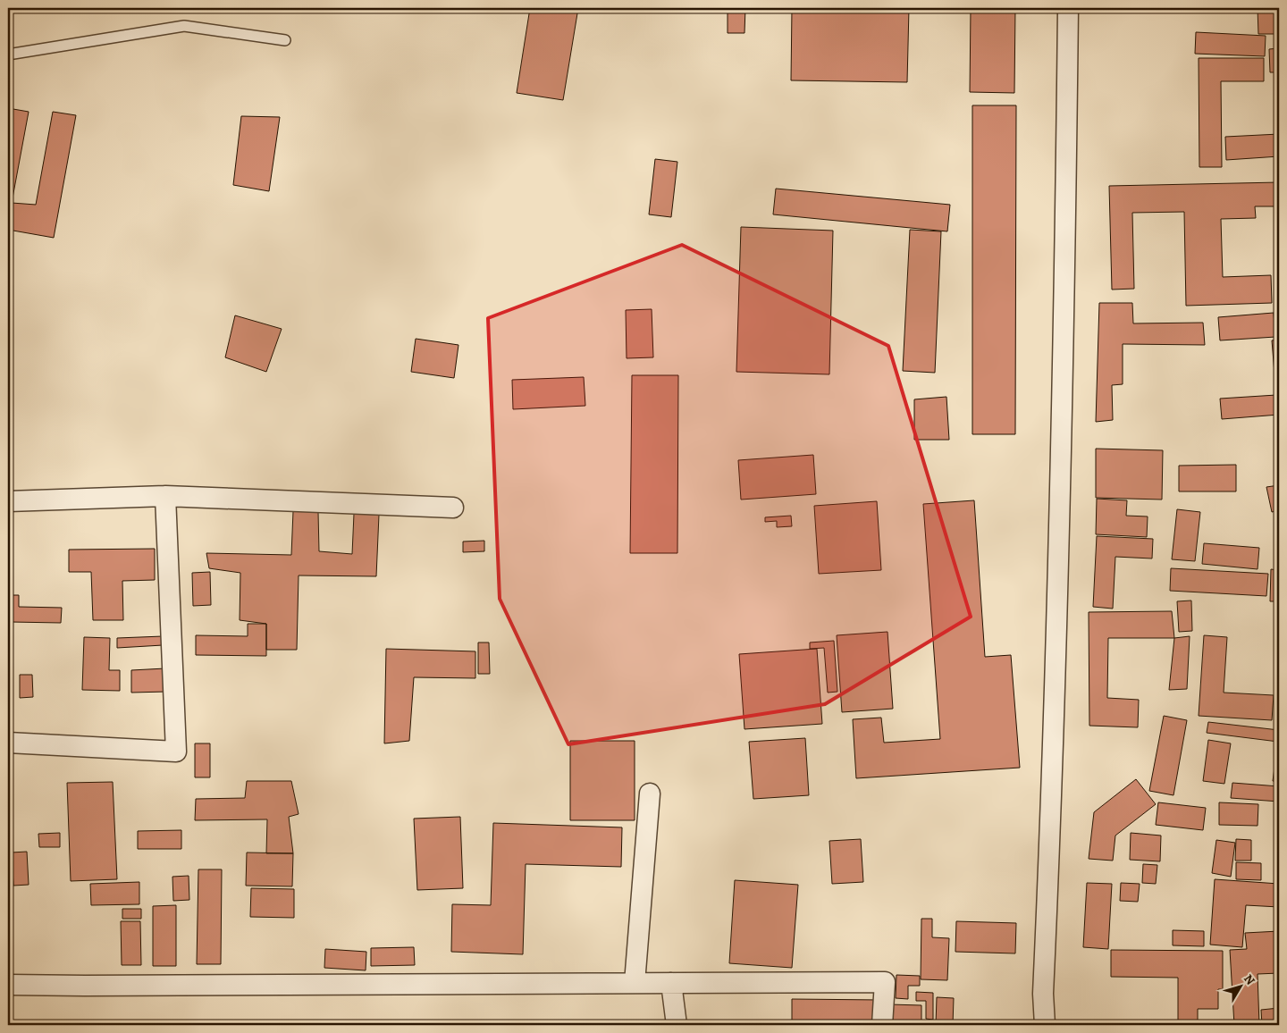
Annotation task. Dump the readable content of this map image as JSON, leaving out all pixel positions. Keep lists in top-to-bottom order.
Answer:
{
  "north": "top right"
}
